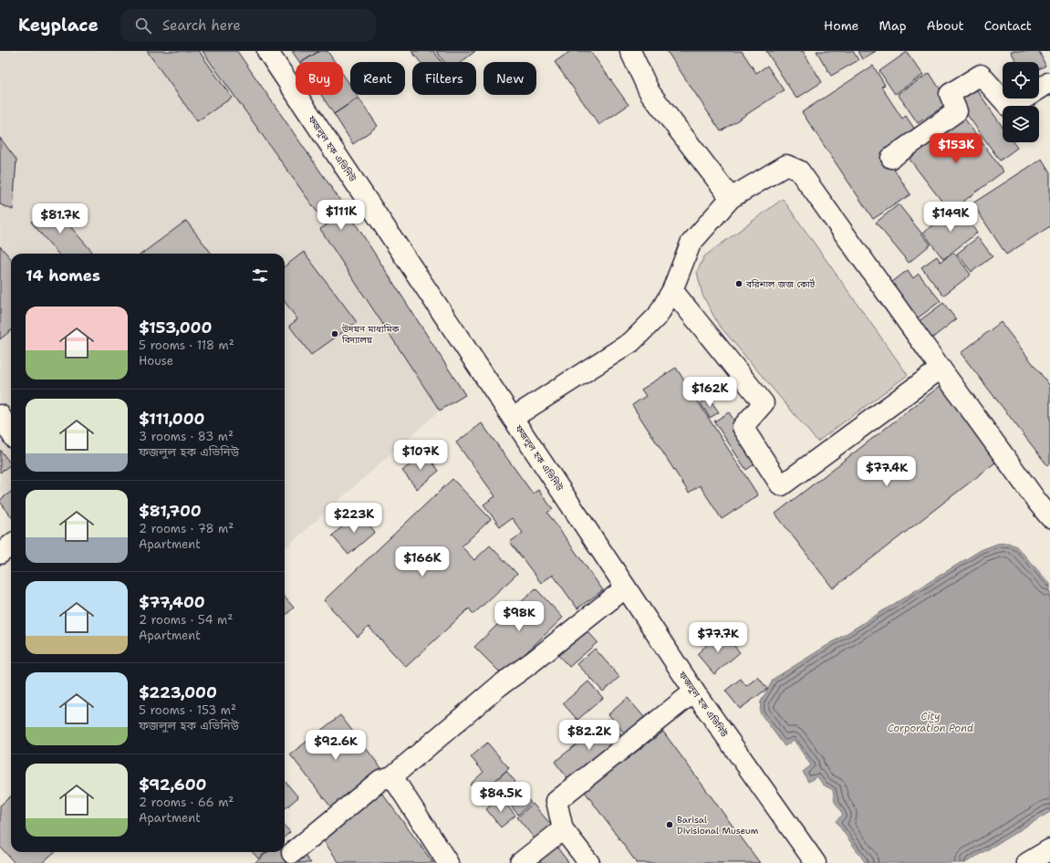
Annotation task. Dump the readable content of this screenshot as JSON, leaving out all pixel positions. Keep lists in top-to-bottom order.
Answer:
{
  "streets": {
    "main road": ["ফজলুল হক এভিনিউ"]
  },
  "water": ["City Corporation Pond"],
  "places": ["বরিশাল জজ কোর্ট", "উদয়ন মাধ্যমিক বিদ্যালয়", "Barisal Divisional Museum"],
  "page": {
    "header": "Keyplace",
    "search": "Search here",
    "nav": [
      "Home",
      "Map",
      "About",
      "Contact"
    ],
    "chip": [
      "Buy",
      "Rent",
      "Filters",
      "New"
    ],
    "price": [
      "$153K",
      "$111K",
      "$149K",
      "$81.7K",
      "$162K",
      "$107K",
      "$77.4K",
      "$223K",
      "$166K",
      "$98K",
      "$77.7K",
      "$82.2K",
      "$92.6K",
      "$84.5K"
    ],
    "heading": "14 homes",
    "list": [
      {
        "name": "$153,000",
        "note": "5 rooms · 118 m² · House"
      },
      {
        "name": "$111,000",
        "note": "3 rooms · 83 m² · ফজলুল হক এভিনিউ"
      },
      {
        "name": "$81,700",
        "note": "2 rooms · 78 m² · Apartment"
      },
      {
        "name": "$77,400",
        "note": "2 rooms · 54 m² · Apartment"
      },
      {
        "name": "$223,000",
        "note": "5 rooms · 153 m² · ফজলুল হক এভিনিউ"
      },
      {
        "name": "$92,600",
        "note": "2 rooms · 66 m² · Apartment"
      }
    ]
  }
}
